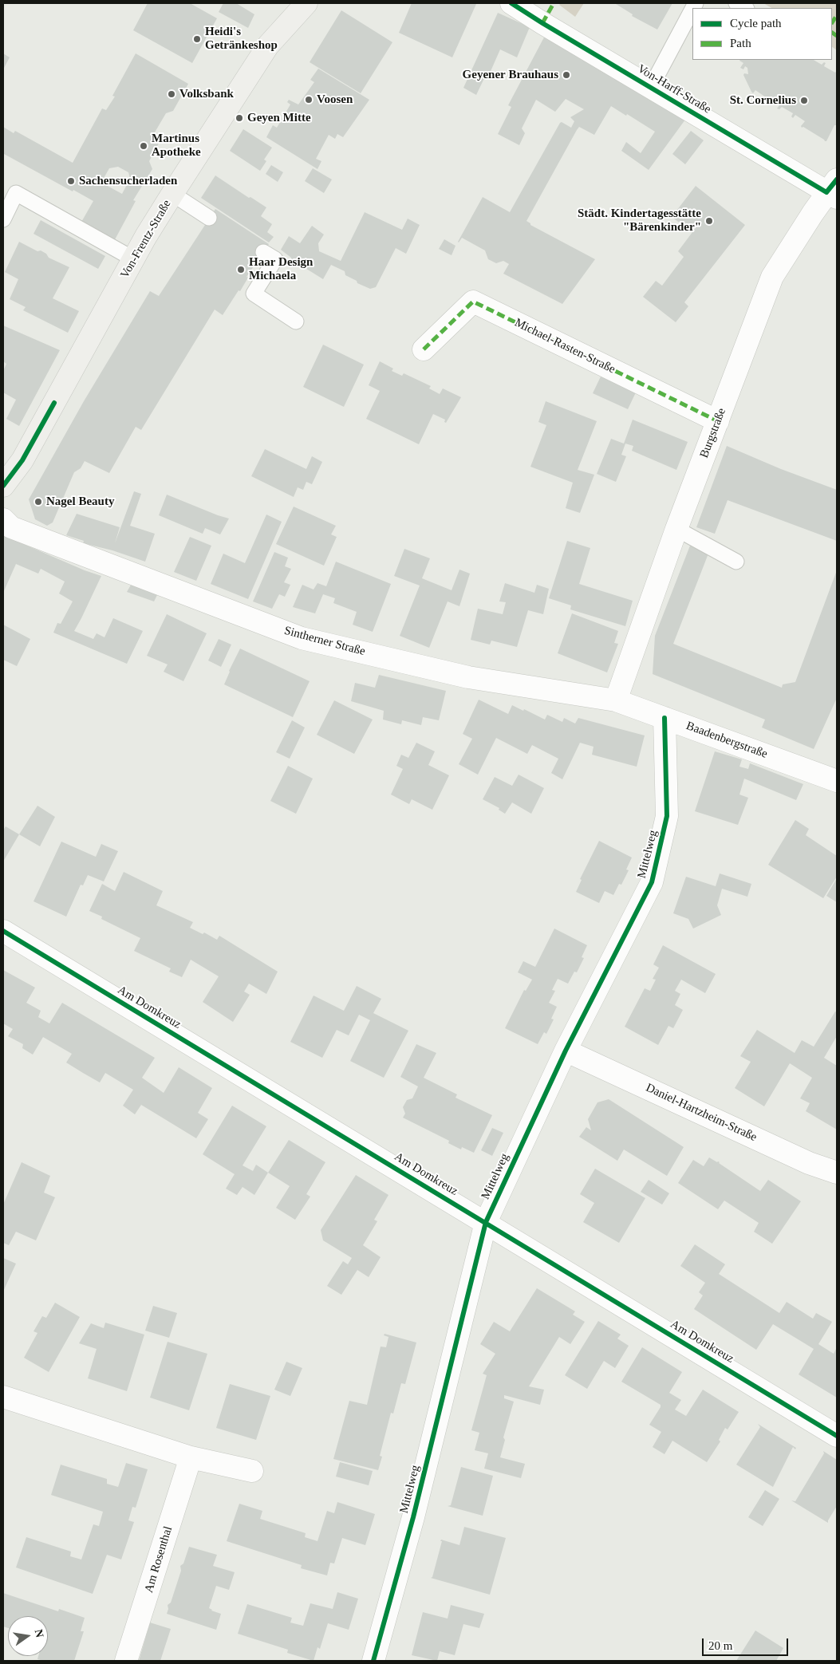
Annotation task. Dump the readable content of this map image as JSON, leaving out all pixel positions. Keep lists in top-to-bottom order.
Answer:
{
  "streets": {
    "street": [
      "Von-Harff-Straße",
      "Von-Frentz-Straße",
      "Michael-Rasten-Straße",
      "Burgstraße",
      "Sintherner Straße",
      "Baadenbergstraße",
      "Mittelweg",
      "Am Domkreuz",
      "Daniel-Hartzheim-Straße",
      "Am Rosenthal"
    ]
  },
  "crossings": [
    ["Von-Harff-Straße", "Burgstraße"],
    ["Michael-Rasten-Straße", "Burgstraße"],
    ["Burgstraße", "Sintherner Straße"],
    ["Burgstraße", "Baadenbergstraße"],
    ["Sintherner Straße", "Baadenbergstraße"],
    ["Baadenbergstraße", "Mittelweg"],
    ["Mittelweg", "Am Domkreuz"],
    ["Mittelweg", "Daniel-Hartzheim-Straße"]
  ],
  "places": [
    "Heidi's Getränkeshop",
    "Geyener Brauhaus",
    "Volksbank",
    "Voosen",
    "St. Cornelius",
    "Geyen Mitte",
    "Martinus Apotheke",
    "Sachensucherladen",
    "Städt. Kindertagesstätte \"Bärenkinder\"",
    "Haar Design Michaela",
    "Nagel Beauty"
  ],
  "legend": ["Cycle path", "Path"],
  "scale_bar": "20 m",
  "north": "right"
}
